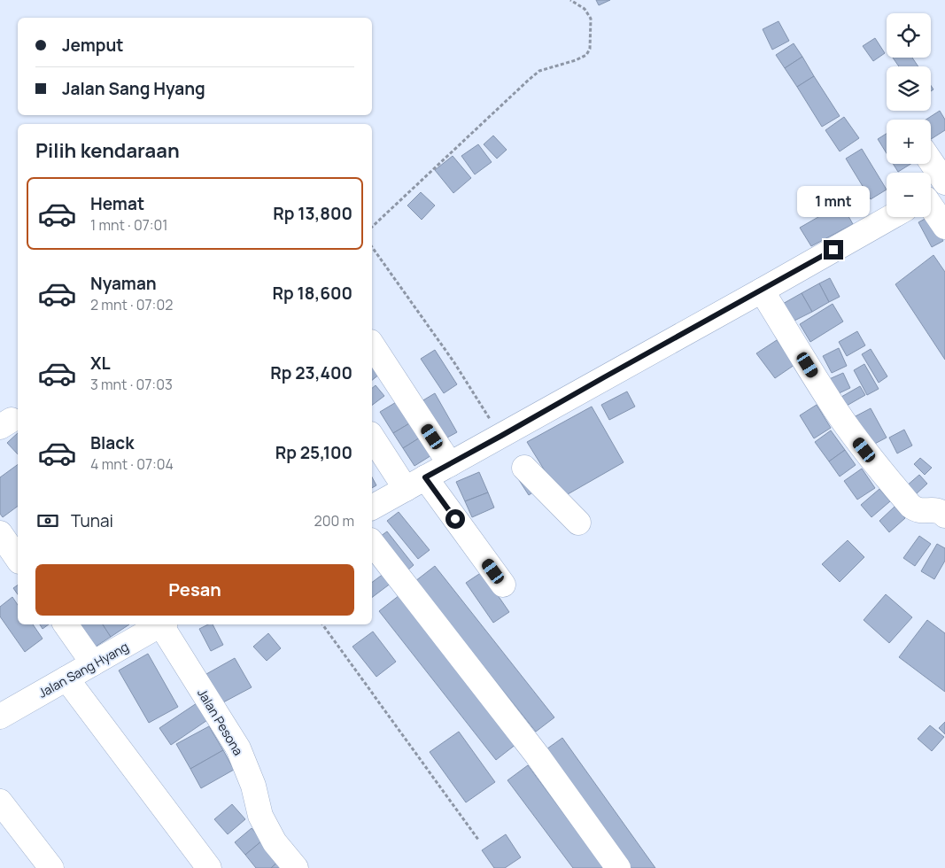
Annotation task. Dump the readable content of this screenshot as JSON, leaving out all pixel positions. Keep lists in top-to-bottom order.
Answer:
{
  "streets": {
    "street": ["Jalan Sang Hyang", "Jalan Pesona"]
  },
  "page": {
    "map_buttons": ["+", "−"],
    "banner": ["Jemput", "Jalan Sang Hyang"],
    "heading": "Pilih kendaraan",
    "list": [
      {
        "name": "Hemat",
        "note": "1 mnt · 07:01",
        "value": "Rp 13,800"
      },
      {
        "name": "Nyaman",
        "note": "2 mnt · 07:02",
        "value": "Rp 18,600"
      },
      {
        "name": "XL",
        "note": "3 mnt · 07:03",
        "value": "Rp 23,400"
      },
      {
        "name": "Black",
        "note": "4 mnt · 07:04",
        "value": "Rp 25,100"
      }
    ],
    "bubble": "1 mnt",
    "pay": ["Tunai", "200 m"],
    "buttons": "Pesan"
  }
}
